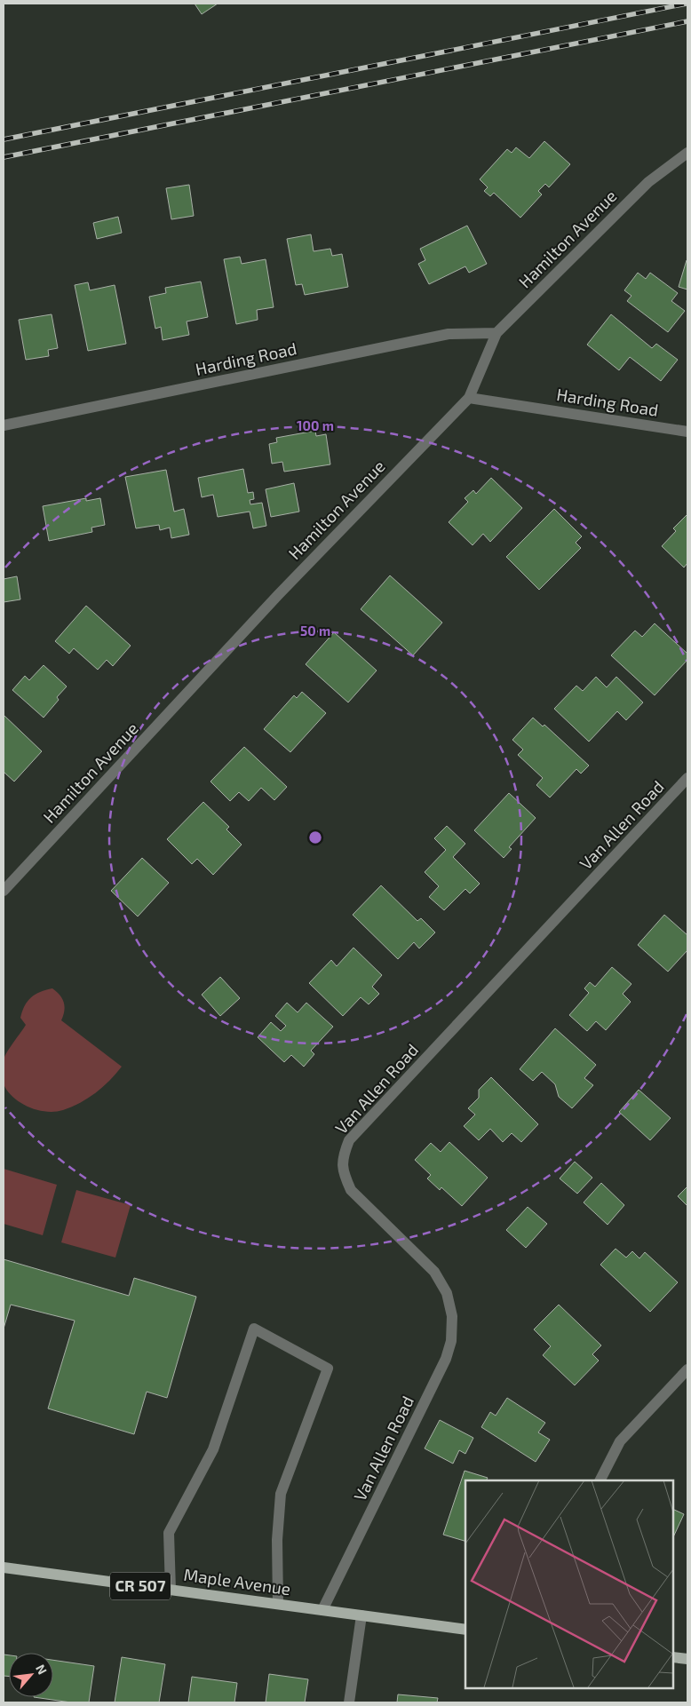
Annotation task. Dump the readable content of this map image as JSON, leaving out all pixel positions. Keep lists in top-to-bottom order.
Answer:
{
  "streets": {
    "main road": ["Maple Avenue", "CR 507"],
    "street": ["Hamilton Avenue", "Harding Road", "Van Allen Road"]
  },
  "crossings": [
    ["Hamilton Avenue", "Harding Road"],
    ["Van Allen Road", "Maple Avenue"]
  ],
  "north": "top right",
  "rings": ["100 m", "50 m"]
}
